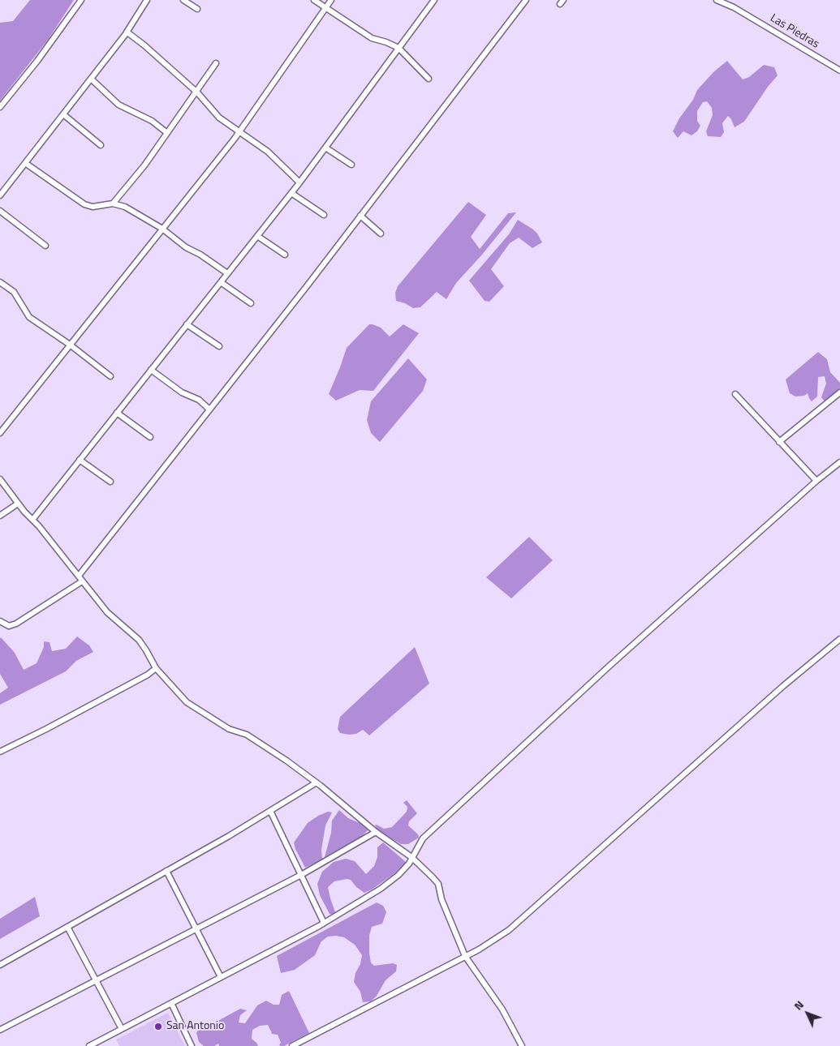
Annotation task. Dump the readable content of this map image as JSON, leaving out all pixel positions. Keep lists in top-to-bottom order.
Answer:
{
  "streets": {
    "street": ["Las Piedras"]
  },
  "places": ["San Antonio"],
  "north": "top left"
}
